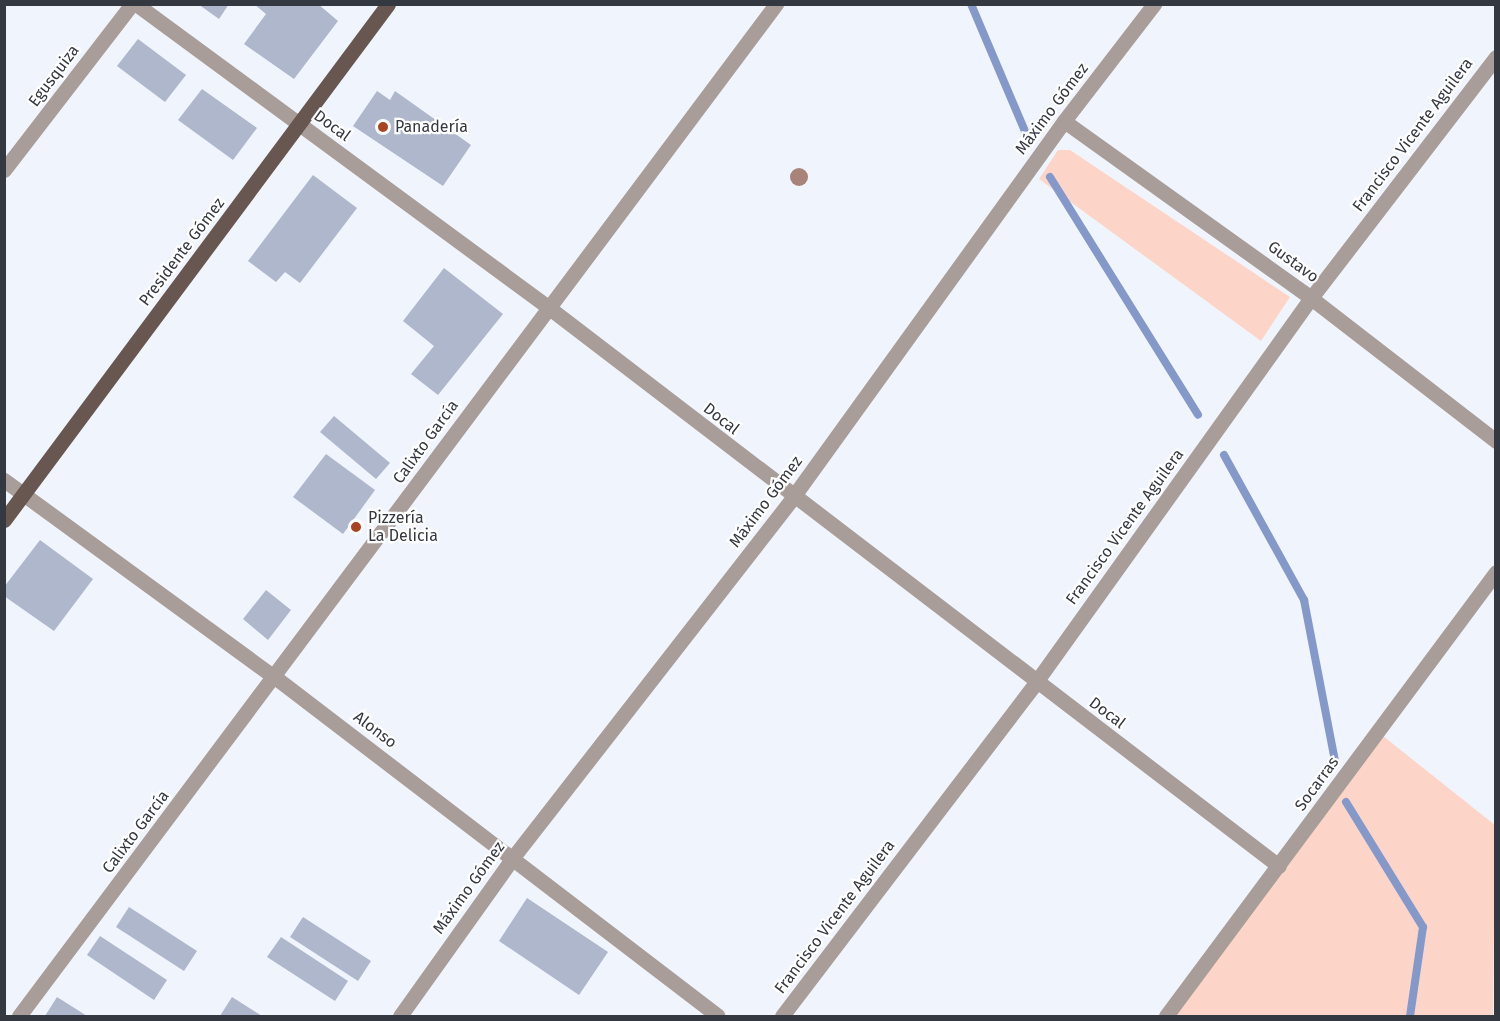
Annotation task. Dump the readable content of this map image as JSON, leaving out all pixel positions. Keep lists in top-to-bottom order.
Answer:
{
  "streets": {
    "main road": ["Presidente Gómez"],
    "street": [
      "Egusquiza",
      "Máximo Gómez",
      "Docal",
      "Francisco Vicente Aguilera",
      "Gustavo",
      "Calixto García",
      "Alonso",
      "Socarras"
    ]
  },
  "crossings": [
    ["Máximo Gómez", "Docal"],
    ["Máximo Gómez", "Gustavo"],
    ["Máximo Gómez", "Alonso"],
    ["Docal", "Francisco Vicente Aguilera"],
    ["Docal", "Presidente Gómez"],
    ["Docal", "Calixto García"],
    ["Docal", "Socarras"],
    ["Francisco Vicente Aguilera", "Gustavo"],
    ["Presidente Gómez", "Alonso"],
    ["Calixto García", "Alonso"]
  ],
  "places": ["Panadería", "Pizzería La Delicia"]
}
